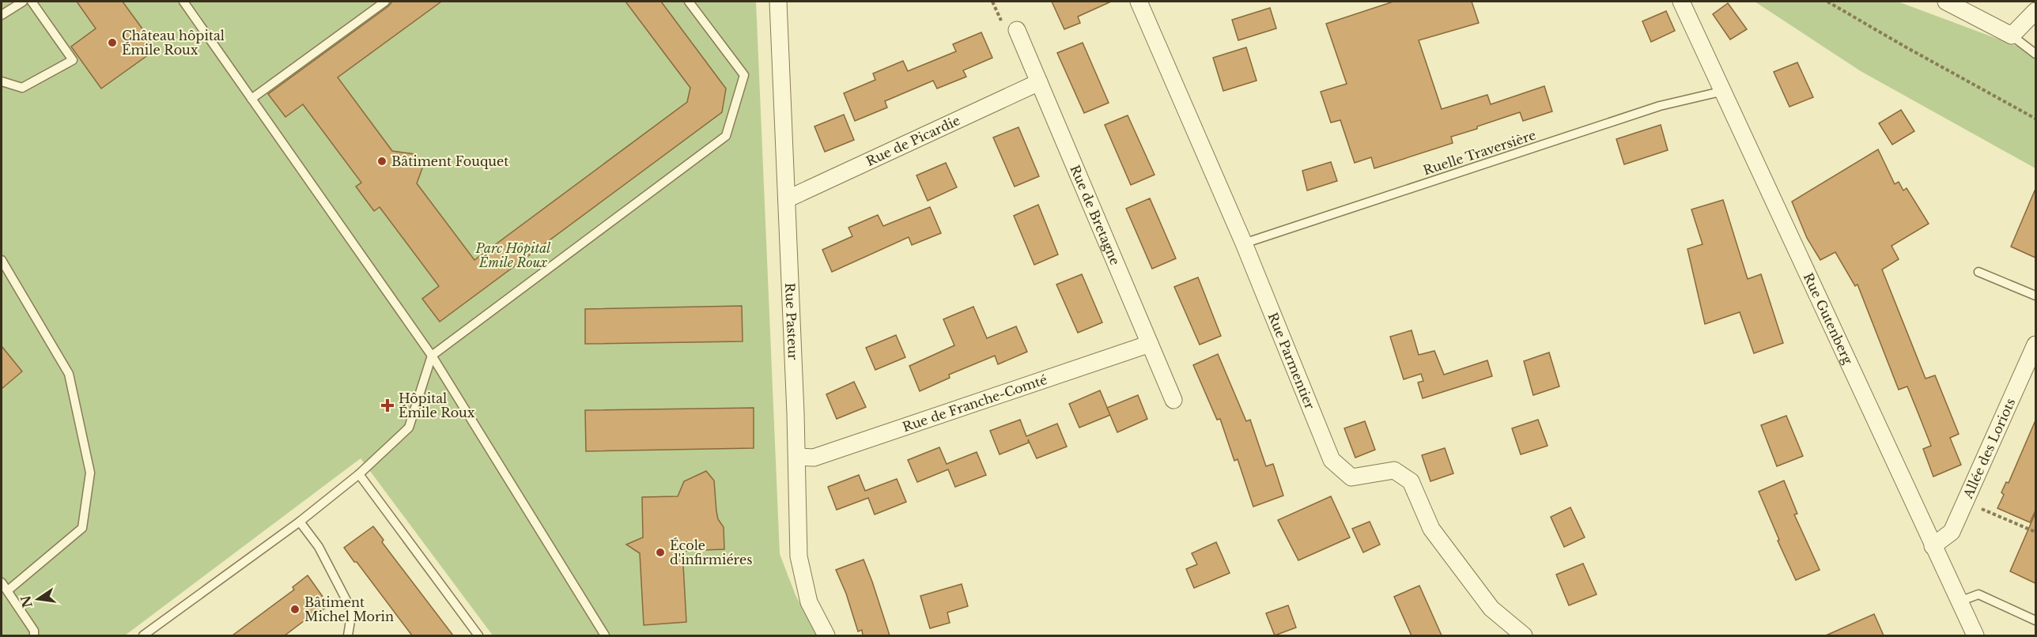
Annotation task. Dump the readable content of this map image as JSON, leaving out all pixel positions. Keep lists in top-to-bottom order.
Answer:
{
  "streets": {
    "street": [
      "Rue de Picardie",
      "Rue de Bretagne",
      "Rue Gutenberg",
      "Rue Pasteur",
      "Rue Parmentier",
      "Rue de Franche-Comté",
      "Allée des Loriots"
    ],
    "lane": ["Ruelle Traversière"]
  },
  "crossings": [
    ["Rue de Picardie", "Rue de Bretagne"],
    ["Rue de Picardie", "Rue Pasteur"],
    ["Ruelle Traversière", "Rue Gutenberg"],
    ["Ruelle Traversière", "Rue Parmentier"],
    ["Rue de Bretagne", "Rue de Franche-Comté"],
    ["Rue Gutenberg", "Allée des Loriots"],
    ["Rue Pasteur", "Rue de Franche-Comté"]
  ],
  "parks": ["Parc Hôpital Émile Roux"],
  "places": {
    "other": [
      "Château hôpital Émile Roux",
      "Bâtiment Fouquet",
      "École d'infirmiéres",
      "Bâtiment Michel Morin"
    ],
    "health": ["Hôpital Émile Roux"]
  },
  "north": "left"
}
